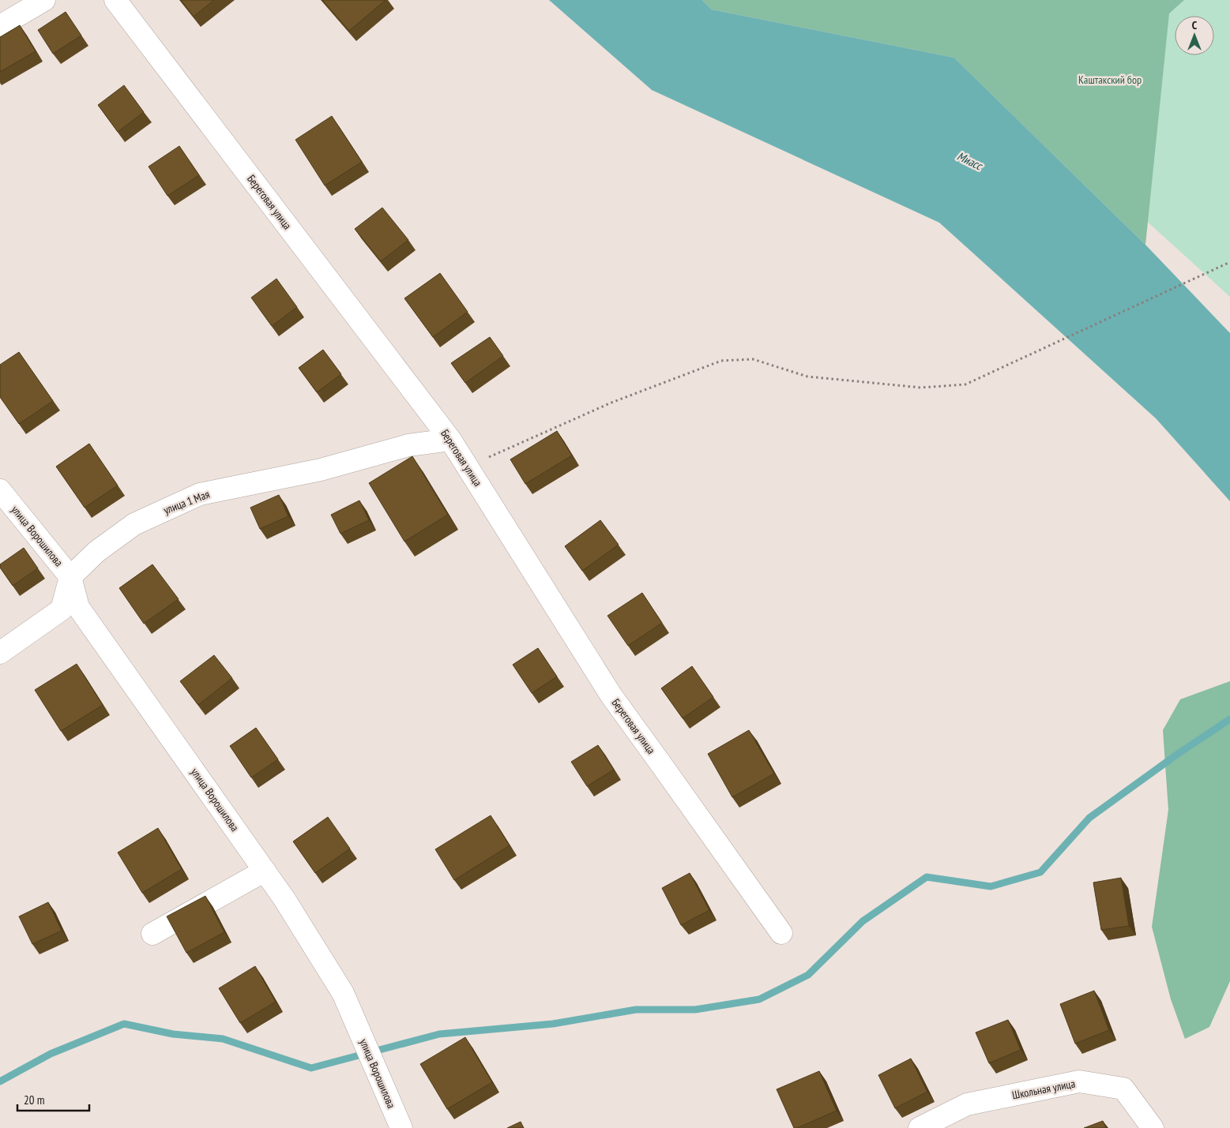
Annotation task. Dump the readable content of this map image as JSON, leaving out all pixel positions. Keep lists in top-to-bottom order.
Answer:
{
  "streets": {
    "street": [
      "Береговая улица",
      "улица 1 Мая",
      "улица Ворошилова",
      "Школьная улица"
    ]
  },
  "crossings": [
    ["Береговая улица", "улица 1 Мая"],
    ["улица 1 Мая", "улица Ворошилова"]
  ],
  "water": ["Миасс"],
  "parks": ["Каштакский бор"],
  "scale_bar": "20 m",
  "north": "top"
}
